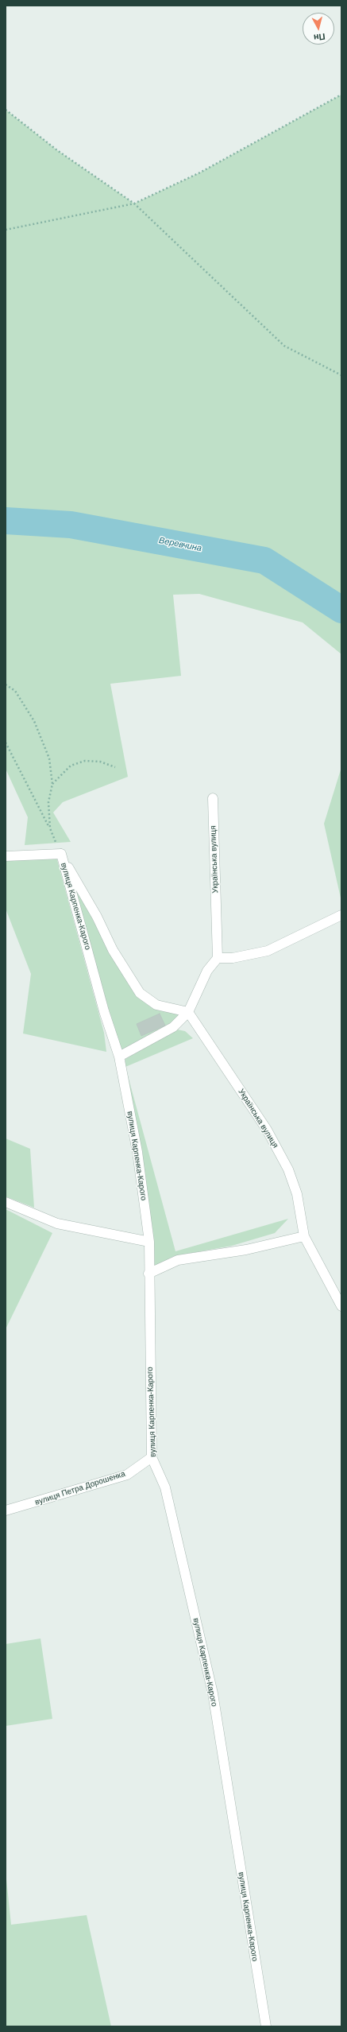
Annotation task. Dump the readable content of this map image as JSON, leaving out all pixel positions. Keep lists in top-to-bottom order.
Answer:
{
  "streets": {
    "street": ["Українська вулиця", "вулиця Карпенка-Карого", "вулиця Петра Дорошенка"]
  },
  "crossings": [
    ["вулиця Карпенка-Карого", "вулиця Петра Дорошенка"]
  ],
  "water": ["Веревчина"],
  "north": "bottom"
}
